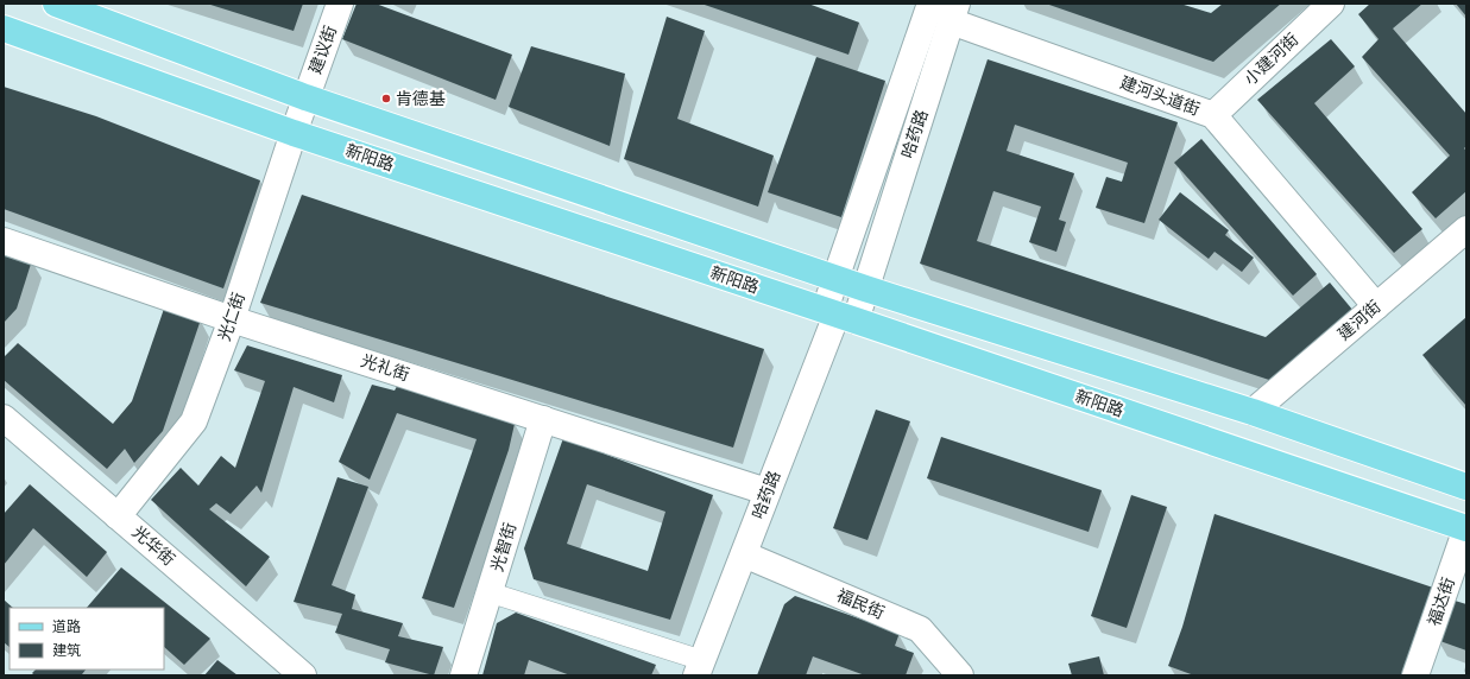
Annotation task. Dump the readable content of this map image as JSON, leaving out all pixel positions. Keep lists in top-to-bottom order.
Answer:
{
  "streets": {
    "main road": ["新阳路"],
    "street": [
      "建议街",
      "小建河街",
      "建河头道街",
      "哈药路",
      "光仁街",
      "建河街",
      "光礼街",
      "光华街",
      "光智街",
      "福达街",
      "福民街"
    ]
  },
  "crossings": [
    ["建议街", "光仁街"],
    ["小建河街", "建河头道街"],
    ["建河头道街", "哈药路"],
    ["建河头道街", "建河街"],
    ["哈药路", "新阳路"],
    ["哈药路", "光礼街"],
    ["哈药路", "福民街"],
    ["新阳路", "光仁街"],
    ["新阳路", "福达街"],
    ["光仁街", "光礼街"],
    ["光仁街", "光华街"],
    ["光礼街", "光智街"]
  ],
  "places": ["肯德基"],
  "legend": ["道路", "建筑"]
}
